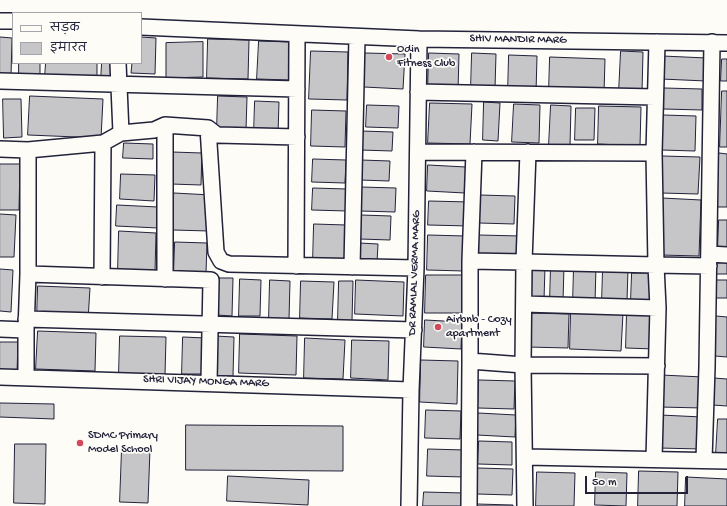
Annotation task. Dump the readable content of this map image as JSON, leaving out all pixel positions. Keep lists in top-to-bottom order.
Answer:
{
  "streets": {
    "street": ["SHIV MANDIR MARG", "DR RAMLAL VERMA MARG", "SHRI VIJAY MONGA MARG"]
  },
  "crossings": [
    ["SHIV MANDIR MARG", "DR RAMLAL VERMA MARG"],
    ["DR RAMLAL VERMA MARG", "SHRI VIJAY MONGA MARG"]
  ],
  "places": ["Odin Fitness Club", "Airbnb - Cozy apartment", "SDMC Primary Model School"],
  "legend": ["सड़क", "इमारत"],
  "scale_bar": "50 m"
}
